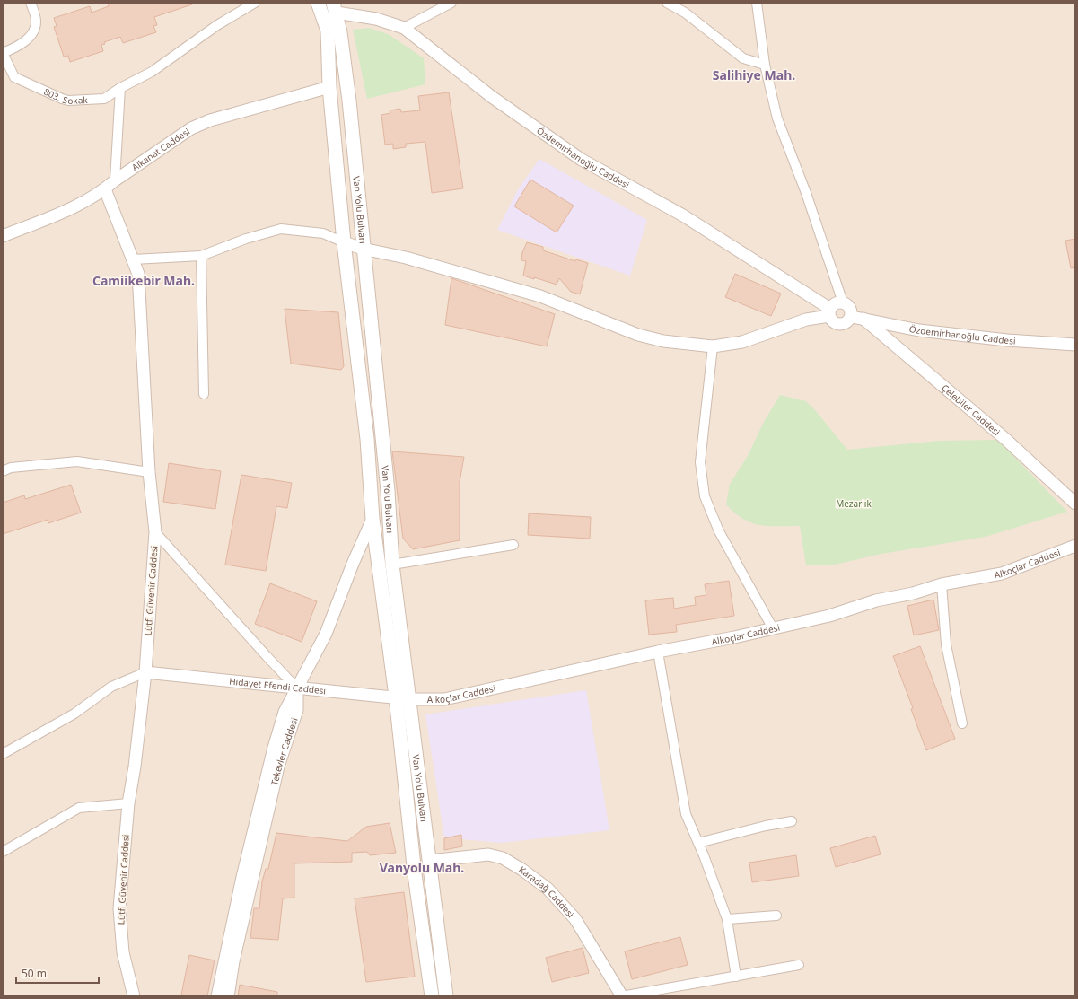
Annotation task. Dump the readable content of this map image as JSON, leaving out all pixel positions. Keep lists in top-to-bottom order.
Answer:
{
  "streets": {
    "main road": ["Van Yolu Bulvarı"],
    "street": [
      "803. Sokak",
      "Alkanat Caddesi",
      "Özdemirhanoğlu Caddesi",
      "Çelebiler Caddesi",
      "Alkoçlar Caddesi",
      "Lütfi Güvenir Caddesi",
      "Hidayet Efendi Caddesi",
      "Tekevler Caddesi",
      "Karadağ Caddesi"
    ]
  },
  "crossings": [
    ["Alkanat Caddesi", "Lütfi Güvenir Caddesi"],
    ["Özdemirhanoğlu Caddesi", "Van Yolu Bulvarı"],
    ["Özdemirhanoğlu Caddesi", "Çelebiler Caddesi"],
    ["Van Yolu Bulvarı", "Alkoçlar Caddesi"],
    ["Van Yolu Bulvarı", "Hidayet Efendi Caddesi"],
    ["Van Yolu Bulvarı", "Karadağ Caddesi"],
    ["Alkoçlar Caddesi", "Hidayet Efendi Caddesi"],
    ["Lütfi Güvenir Caddesi", "Hidayet Efendi Caddesi"],
    ["Hidayet Efendi Caddesi", "Tekevler Caddesi"]
  ],
  "districts": ["Salihiye Mah.", "Camiikebir Mah.", "Vanyolu Mah."],
  "parks": ["Mezarlık"],
  "scale_bar": "50 m"
}
